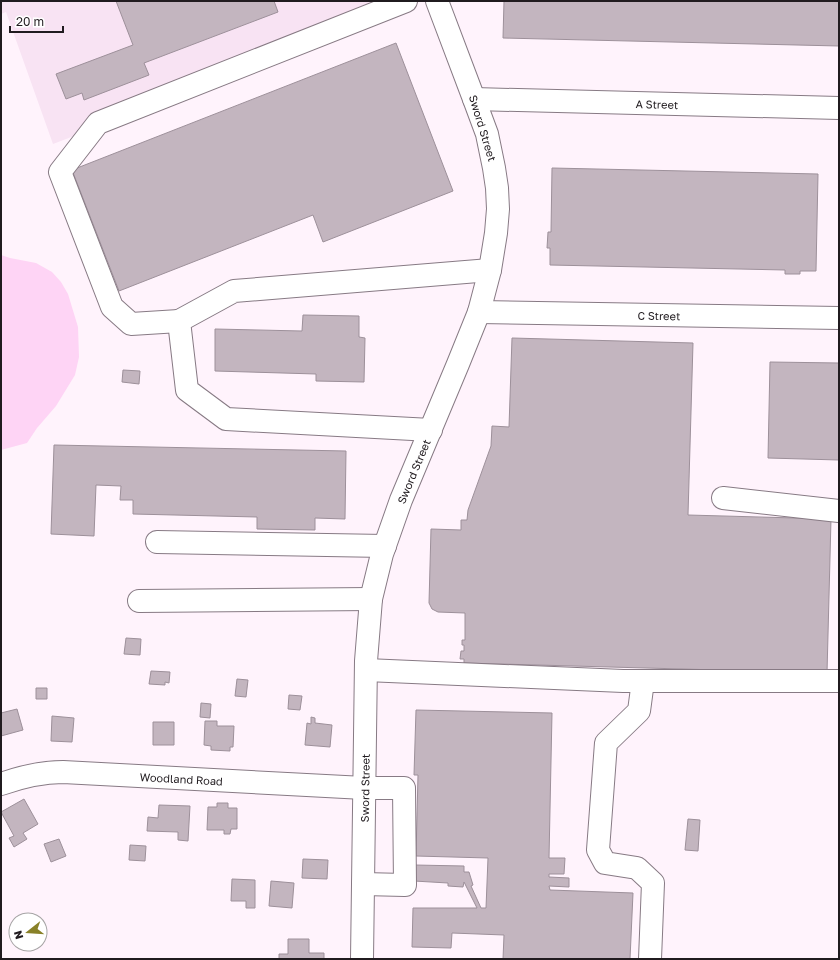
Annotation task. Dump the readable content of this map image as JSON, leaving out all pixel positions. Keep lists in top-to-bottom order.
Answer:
{
  "streets": {
    "street": [
      "A Street",
      "Sword Street",
      "C Street",
      "Woodland Road"
    ]
  },
  "crossings": [
    ["A Street", "Sword Street"],
    ["Sword Street", "C Street"],
    ["Sword Street", "Woodland Road"]
  ],
  "scale_bar": "20 m",
  "north": "left"
}
